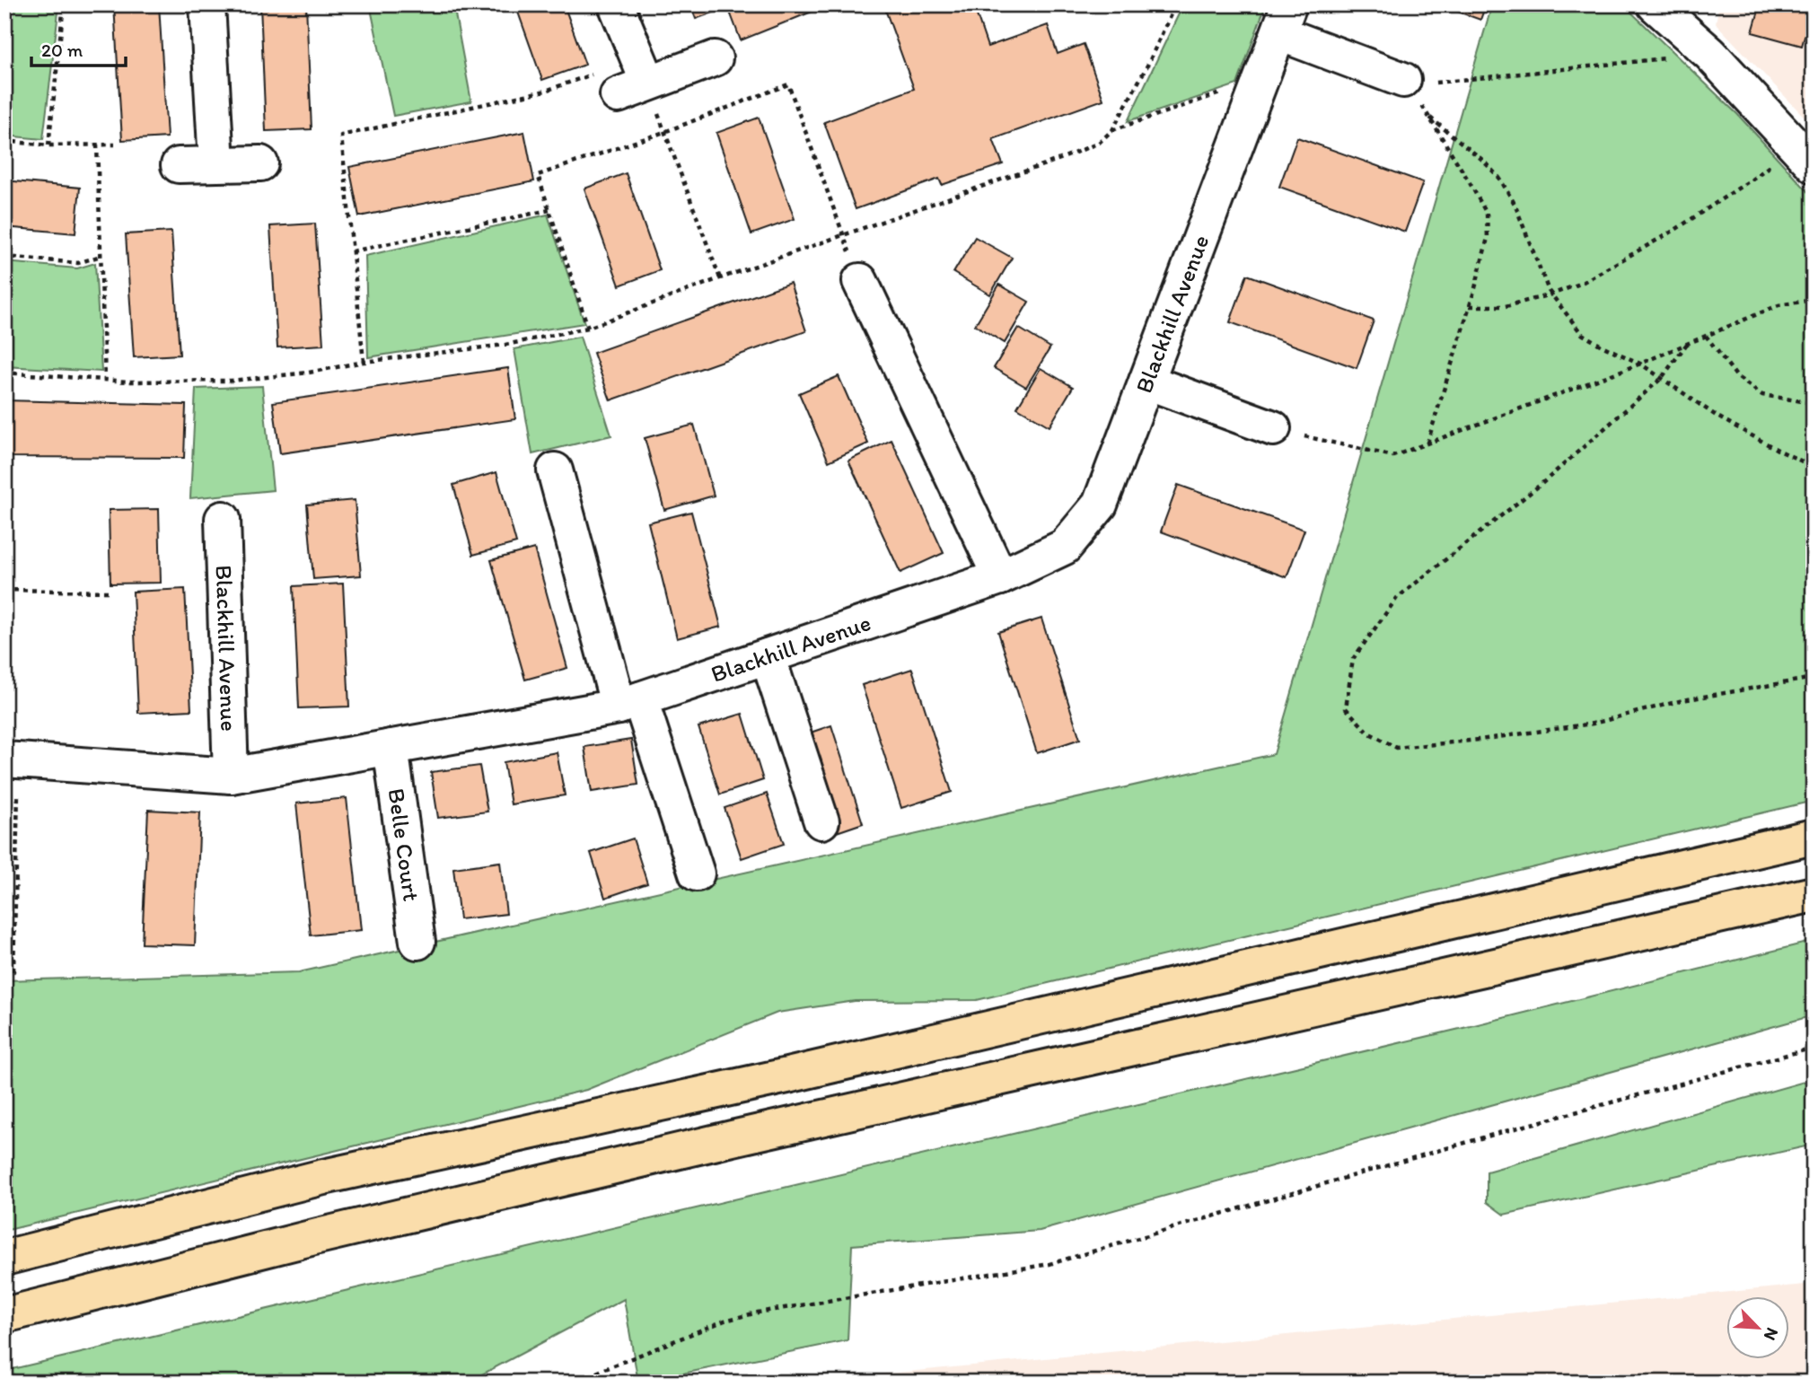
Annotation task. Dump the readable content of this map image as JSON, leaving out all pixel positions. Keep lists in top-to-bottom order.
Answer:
{
  "streets": {
    "street": ["Blackhill Avenue", "Belle Court"]
  },
  "crossings": [
    ["Blackhill Avenue", "Belle Court"]
  ],
  "scale_bar": "20 m",
  "north": "bottom right"
}
